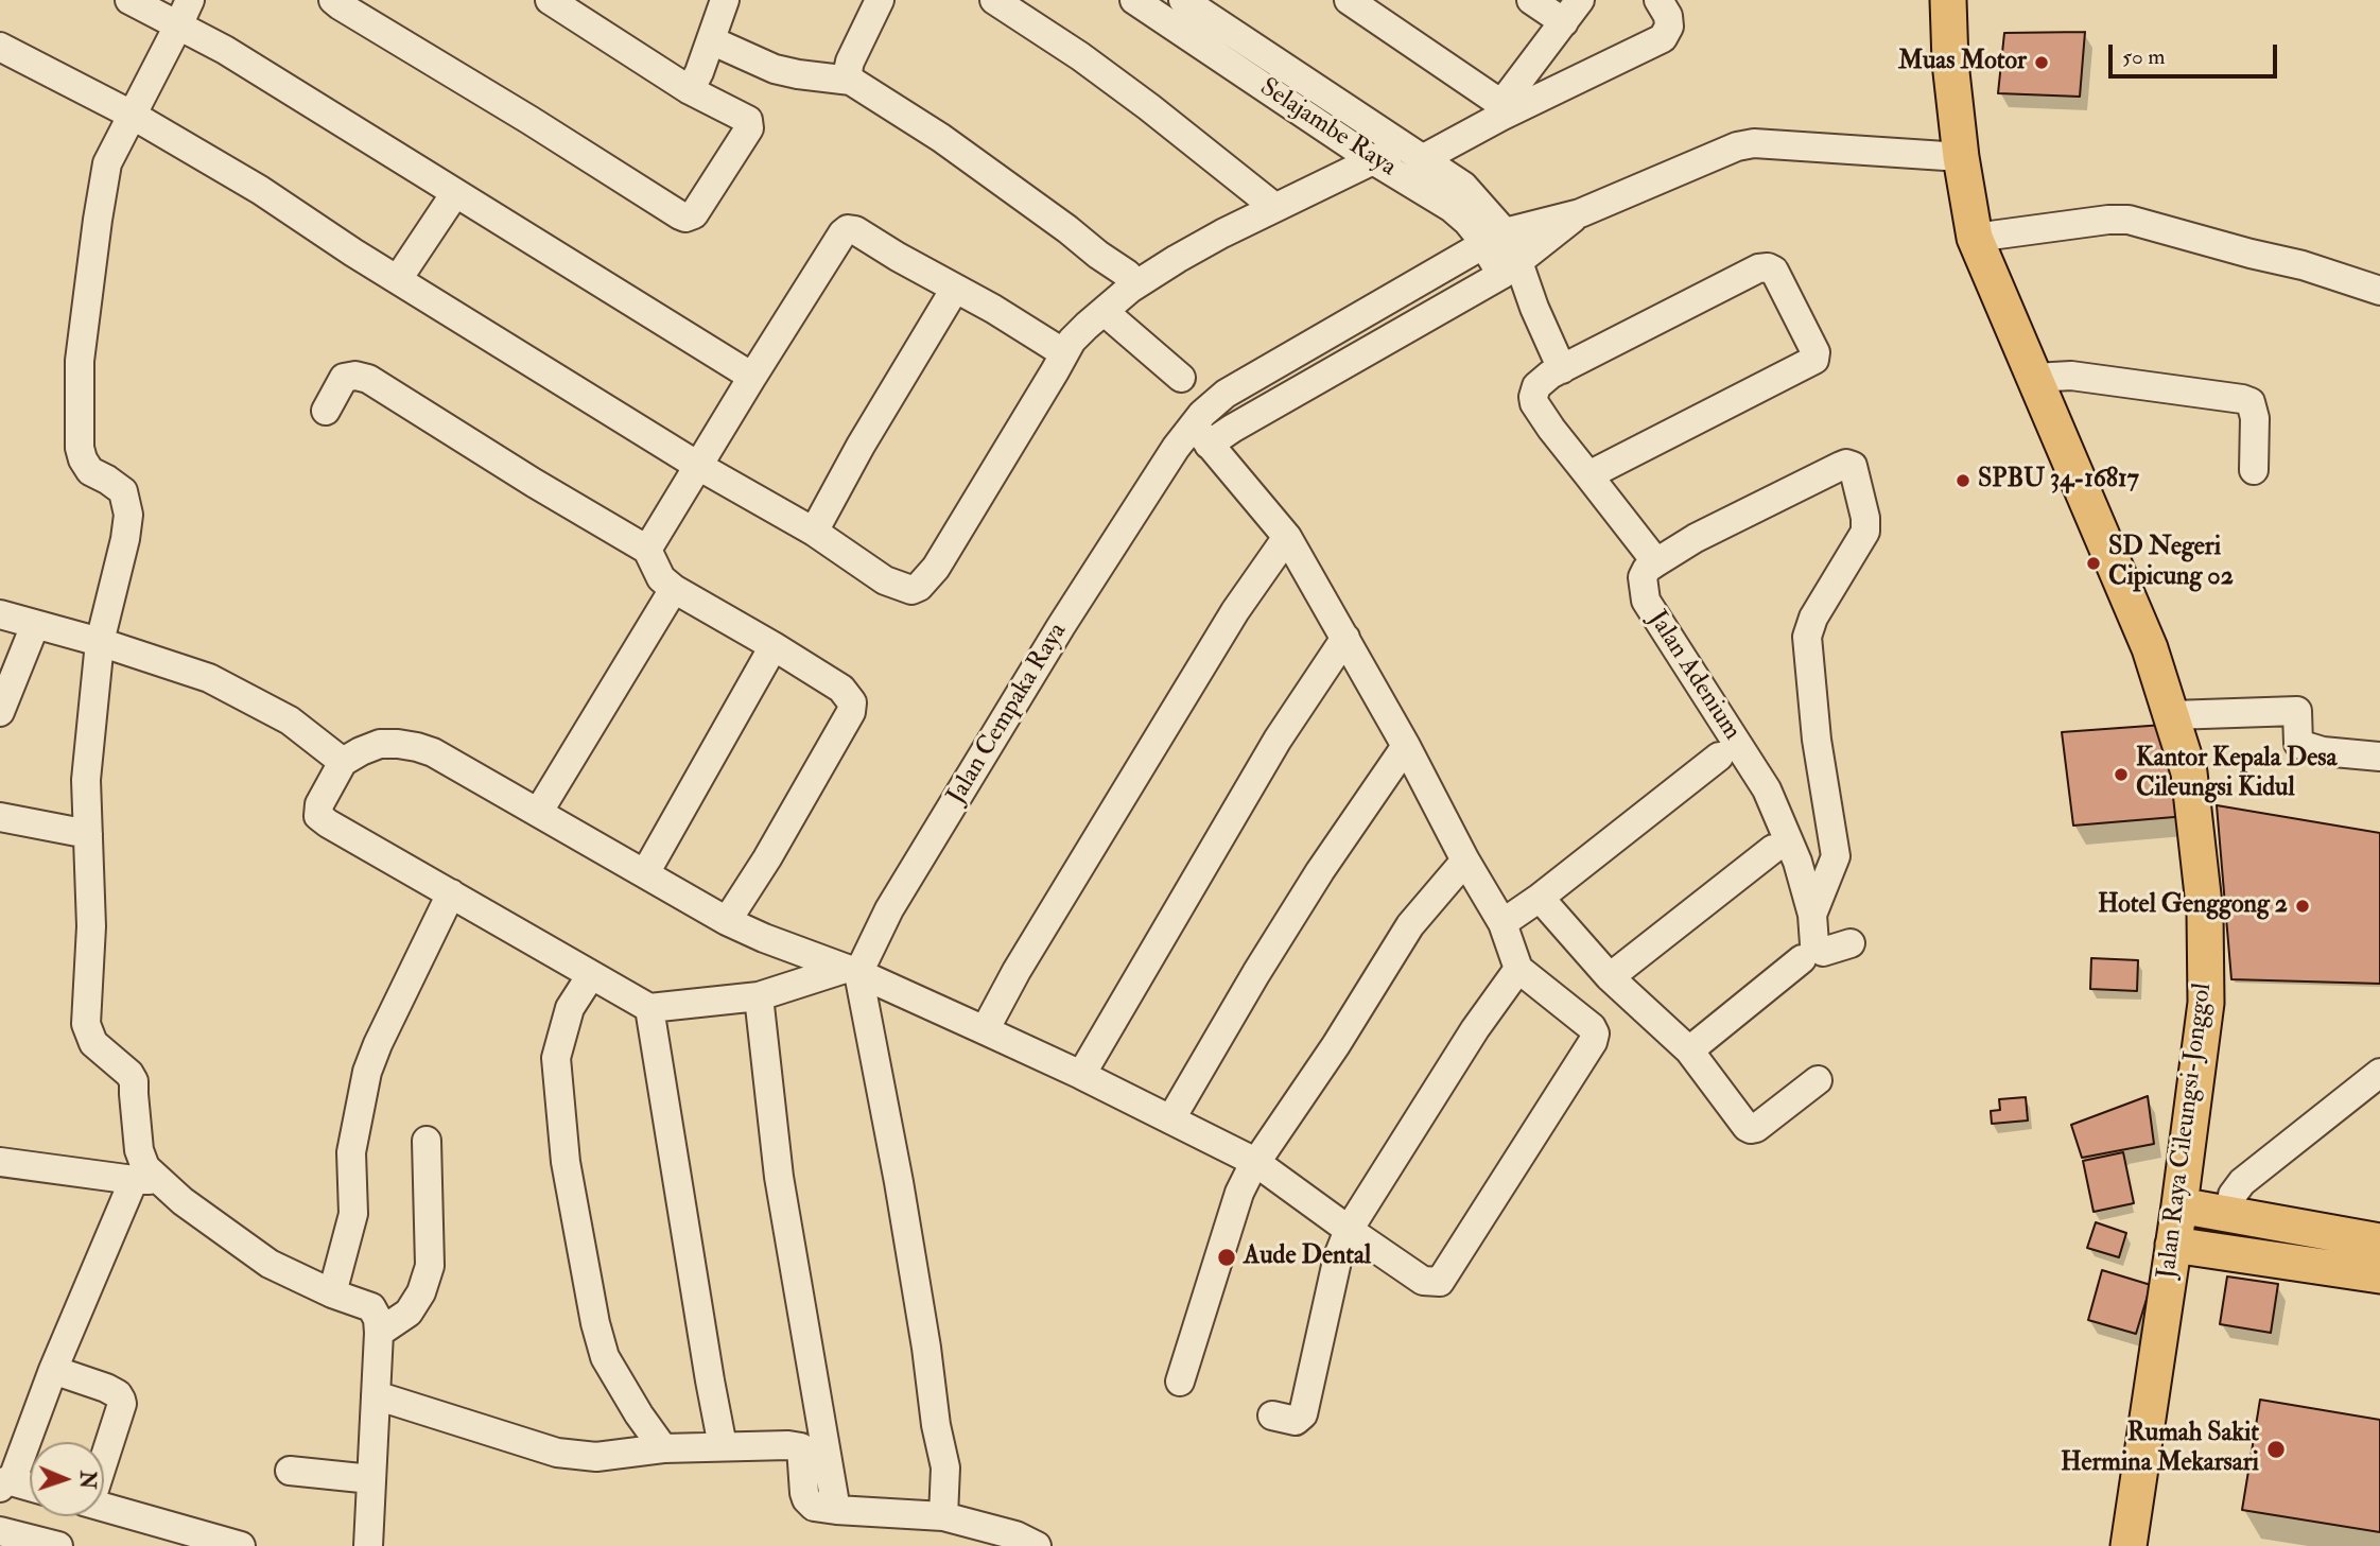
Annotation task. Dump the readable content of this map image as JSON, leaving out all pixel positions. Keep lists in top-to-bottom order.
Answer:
{
  "streets": {
    "main road": ["Jalan Raya Cileungsi-Jonggol"],
    "street": ["Selajambe Raya", "Jalan Adenium", "Jalan Cempaka Raya"]
  },
  "places": [
    "Muas Motor",
    "SPBU 34-16817",
    "SD Negeri Cipicung 02",
    "Kantor Kepala Desa Cileungsi Kidul",
    "Hotel Genggong 2",
    "Aude Dental",
    "Rumah Sakit Hermina Mekarsari"
  ],
  "scale_bar": "50 m",
  "north": "right"
}
